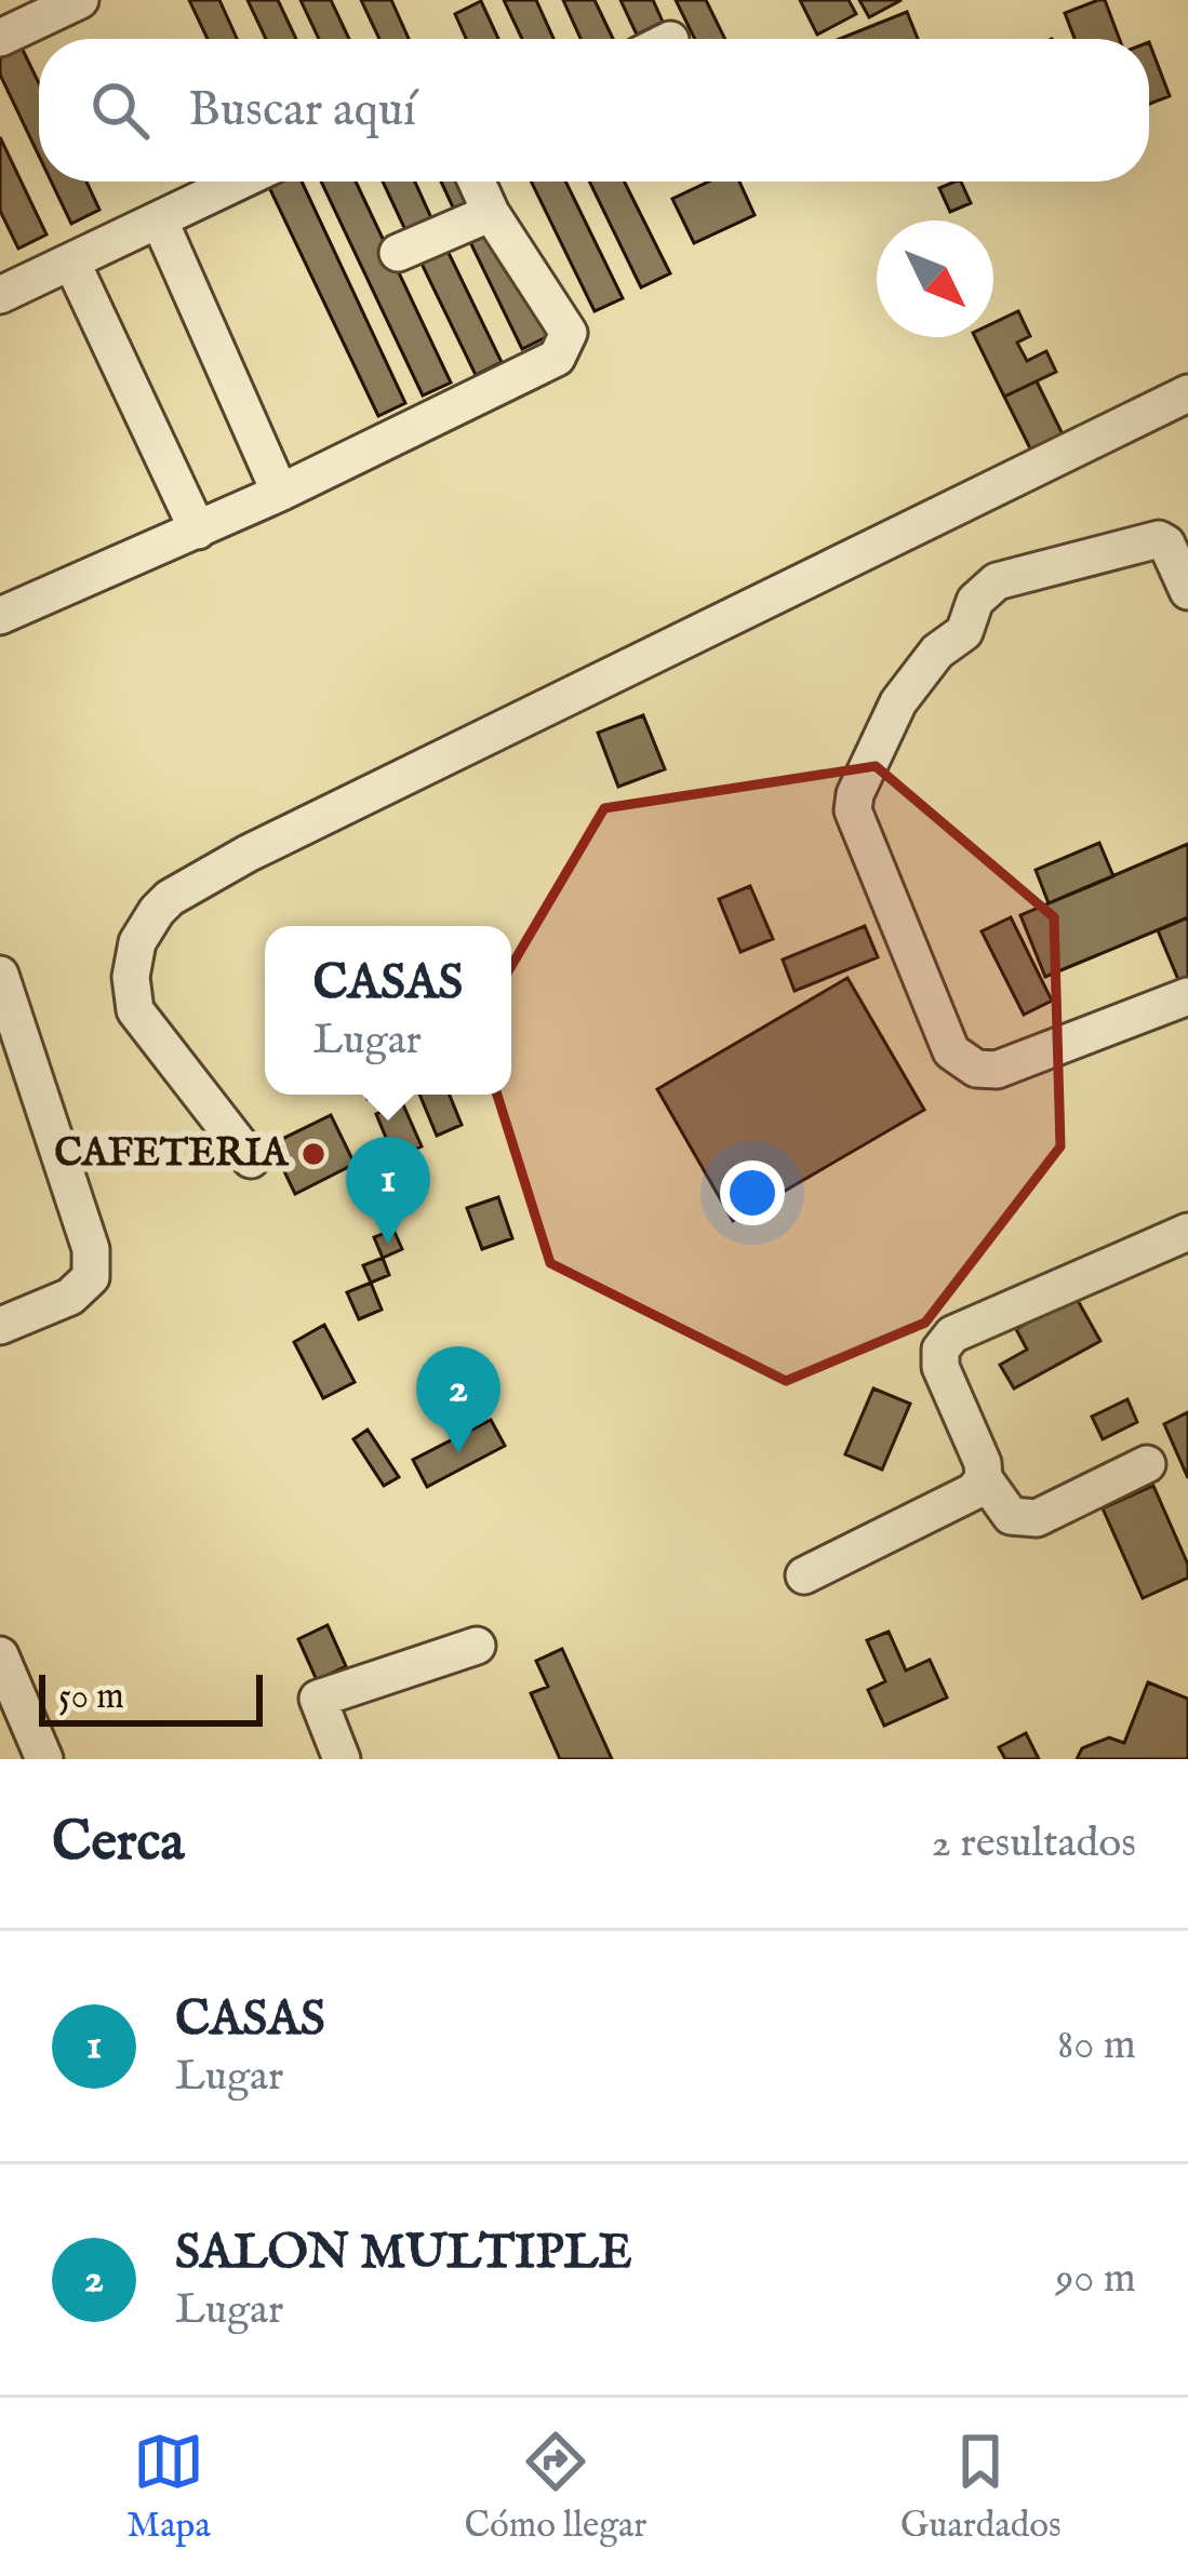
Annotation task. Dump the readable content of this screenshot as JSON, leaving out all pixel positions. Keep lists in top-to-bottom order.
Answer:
{
  "places": ["CAFETERIA"],
  "scale_bar": "50 m",
  "north": "bottom right",
  "page": {
    "search": "Buscar aquí",
    "popup": ["CASAS", "Lugar"],
    "pins": ["1", "2"],
    "scale": "50 m",
    "heading": ["Cerca", "2 resultados"],
    "list": [
      {
        "mark": "1",
        "name": "CASAS",
        "note": "Lugar",
        "value": "80 m"
      },
      {
        "mark": "2",
        "name": "SALON MULTIPLE",
        "note": "Lugar",
        "value": "90 m"
      }
    ],
    "nav": ["Mapa", "Cómo llegar", "Guardados"]
  }
}
